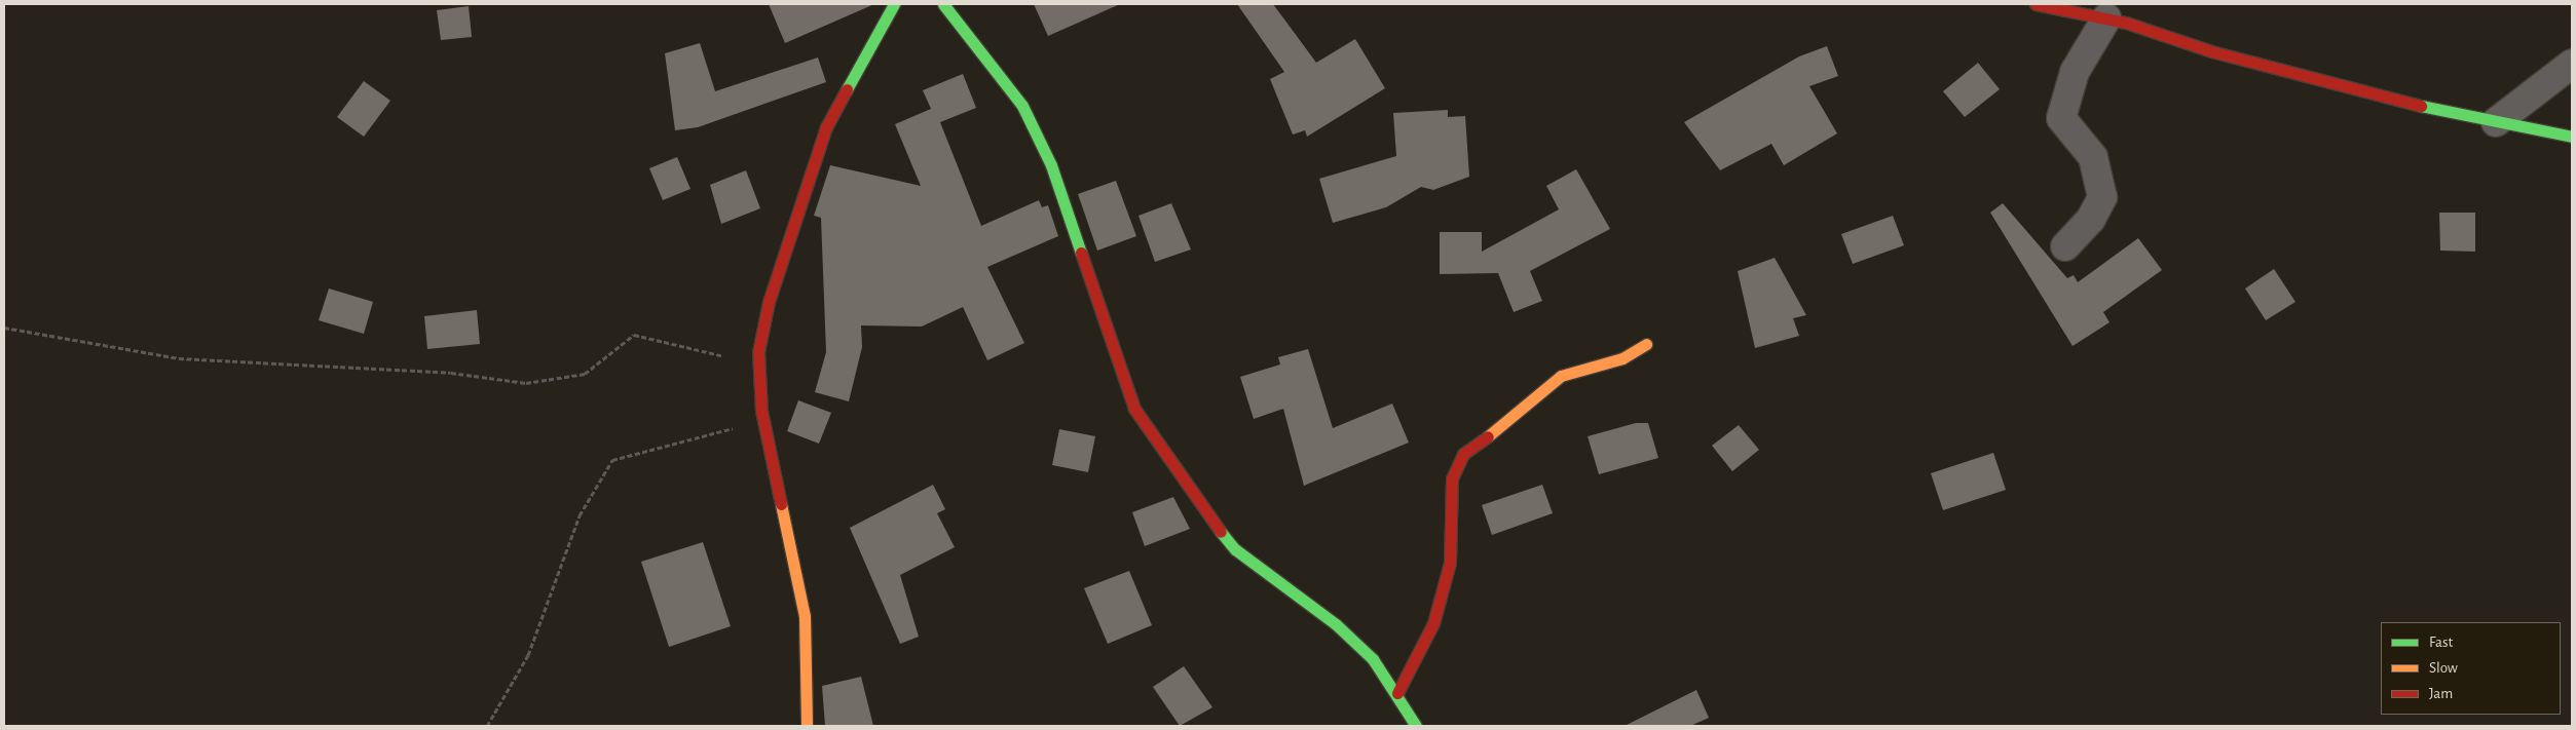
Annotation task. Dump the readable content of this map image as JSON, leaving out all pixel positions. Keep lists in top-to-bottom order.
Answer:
{
  "legend": ["Fast", "Slow", "Jam"]
}
